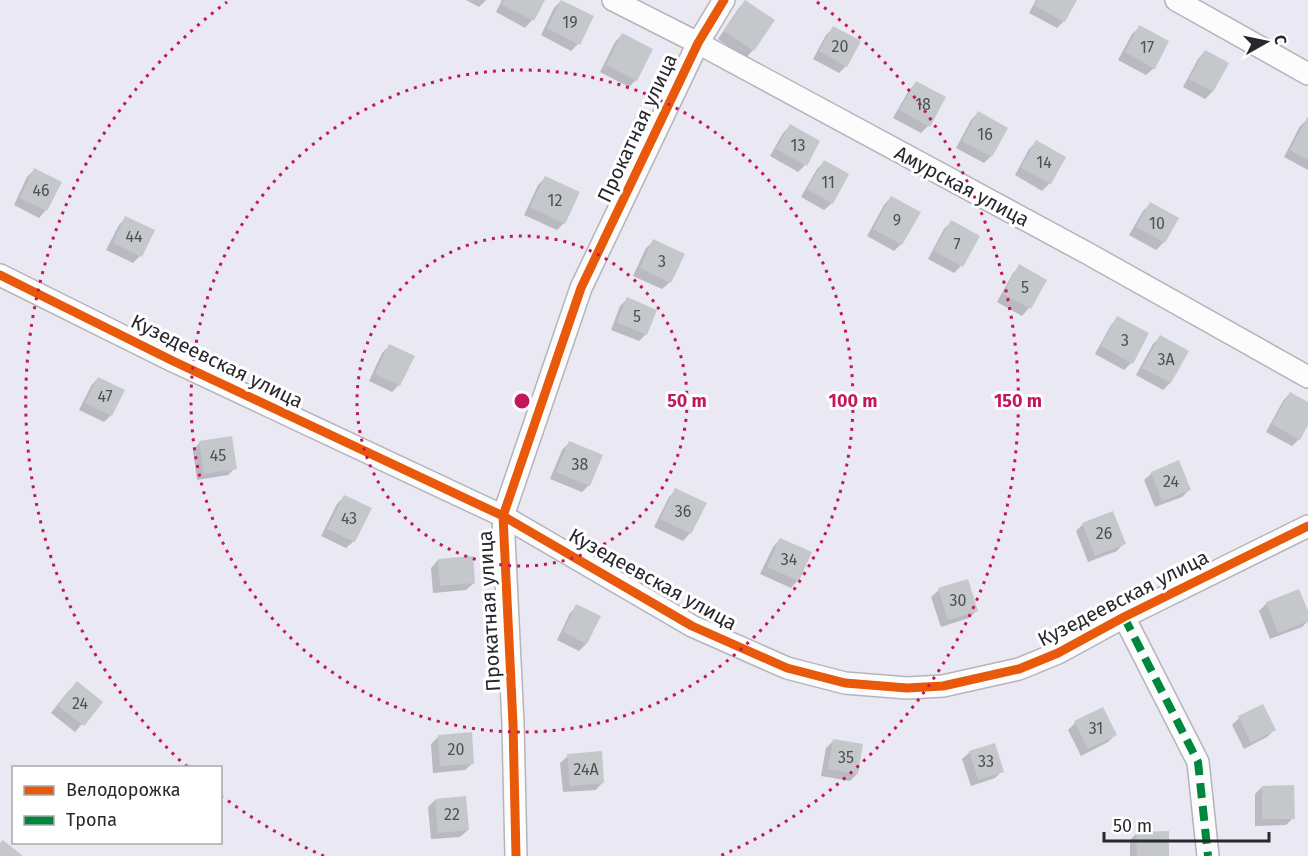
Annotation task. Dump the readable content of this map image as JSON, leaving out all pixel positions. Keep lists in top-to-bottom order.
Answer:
{
  "streets": {
    "street": ["Прокатная улица", "Амурская улица", "Кузедеевская улица"]
  },
  "crossings": [
    ["Прокатная улица", "Амурская улица"],
    ["Прокатная улица", "Кузедеевская улица"]
  ],
  "house_numbers": [
    "19",
    "20",
    "17",
    "18",
    "16",
    "13",
    "14",
    "11",
    "46",
    "12",
    "9",
    "10",
    "44",
    "7",
    "3",
    "5",
    "5",
    "3",
    "3А",
    "47",
    "45",
    "38",
    "24",
    "36",
    "43",
    "26",
    "34",
    "30",
    "24",
    "31",
    "20",
    "35",
    "33",
    "24А",
    "22"
  ],
  "legend": ["Велодорожка", "Тропа"],
  "scale_bar": "50 m",
  "north": "right",
  "rings": ["50 m", "100 m", "150 m"]
}
